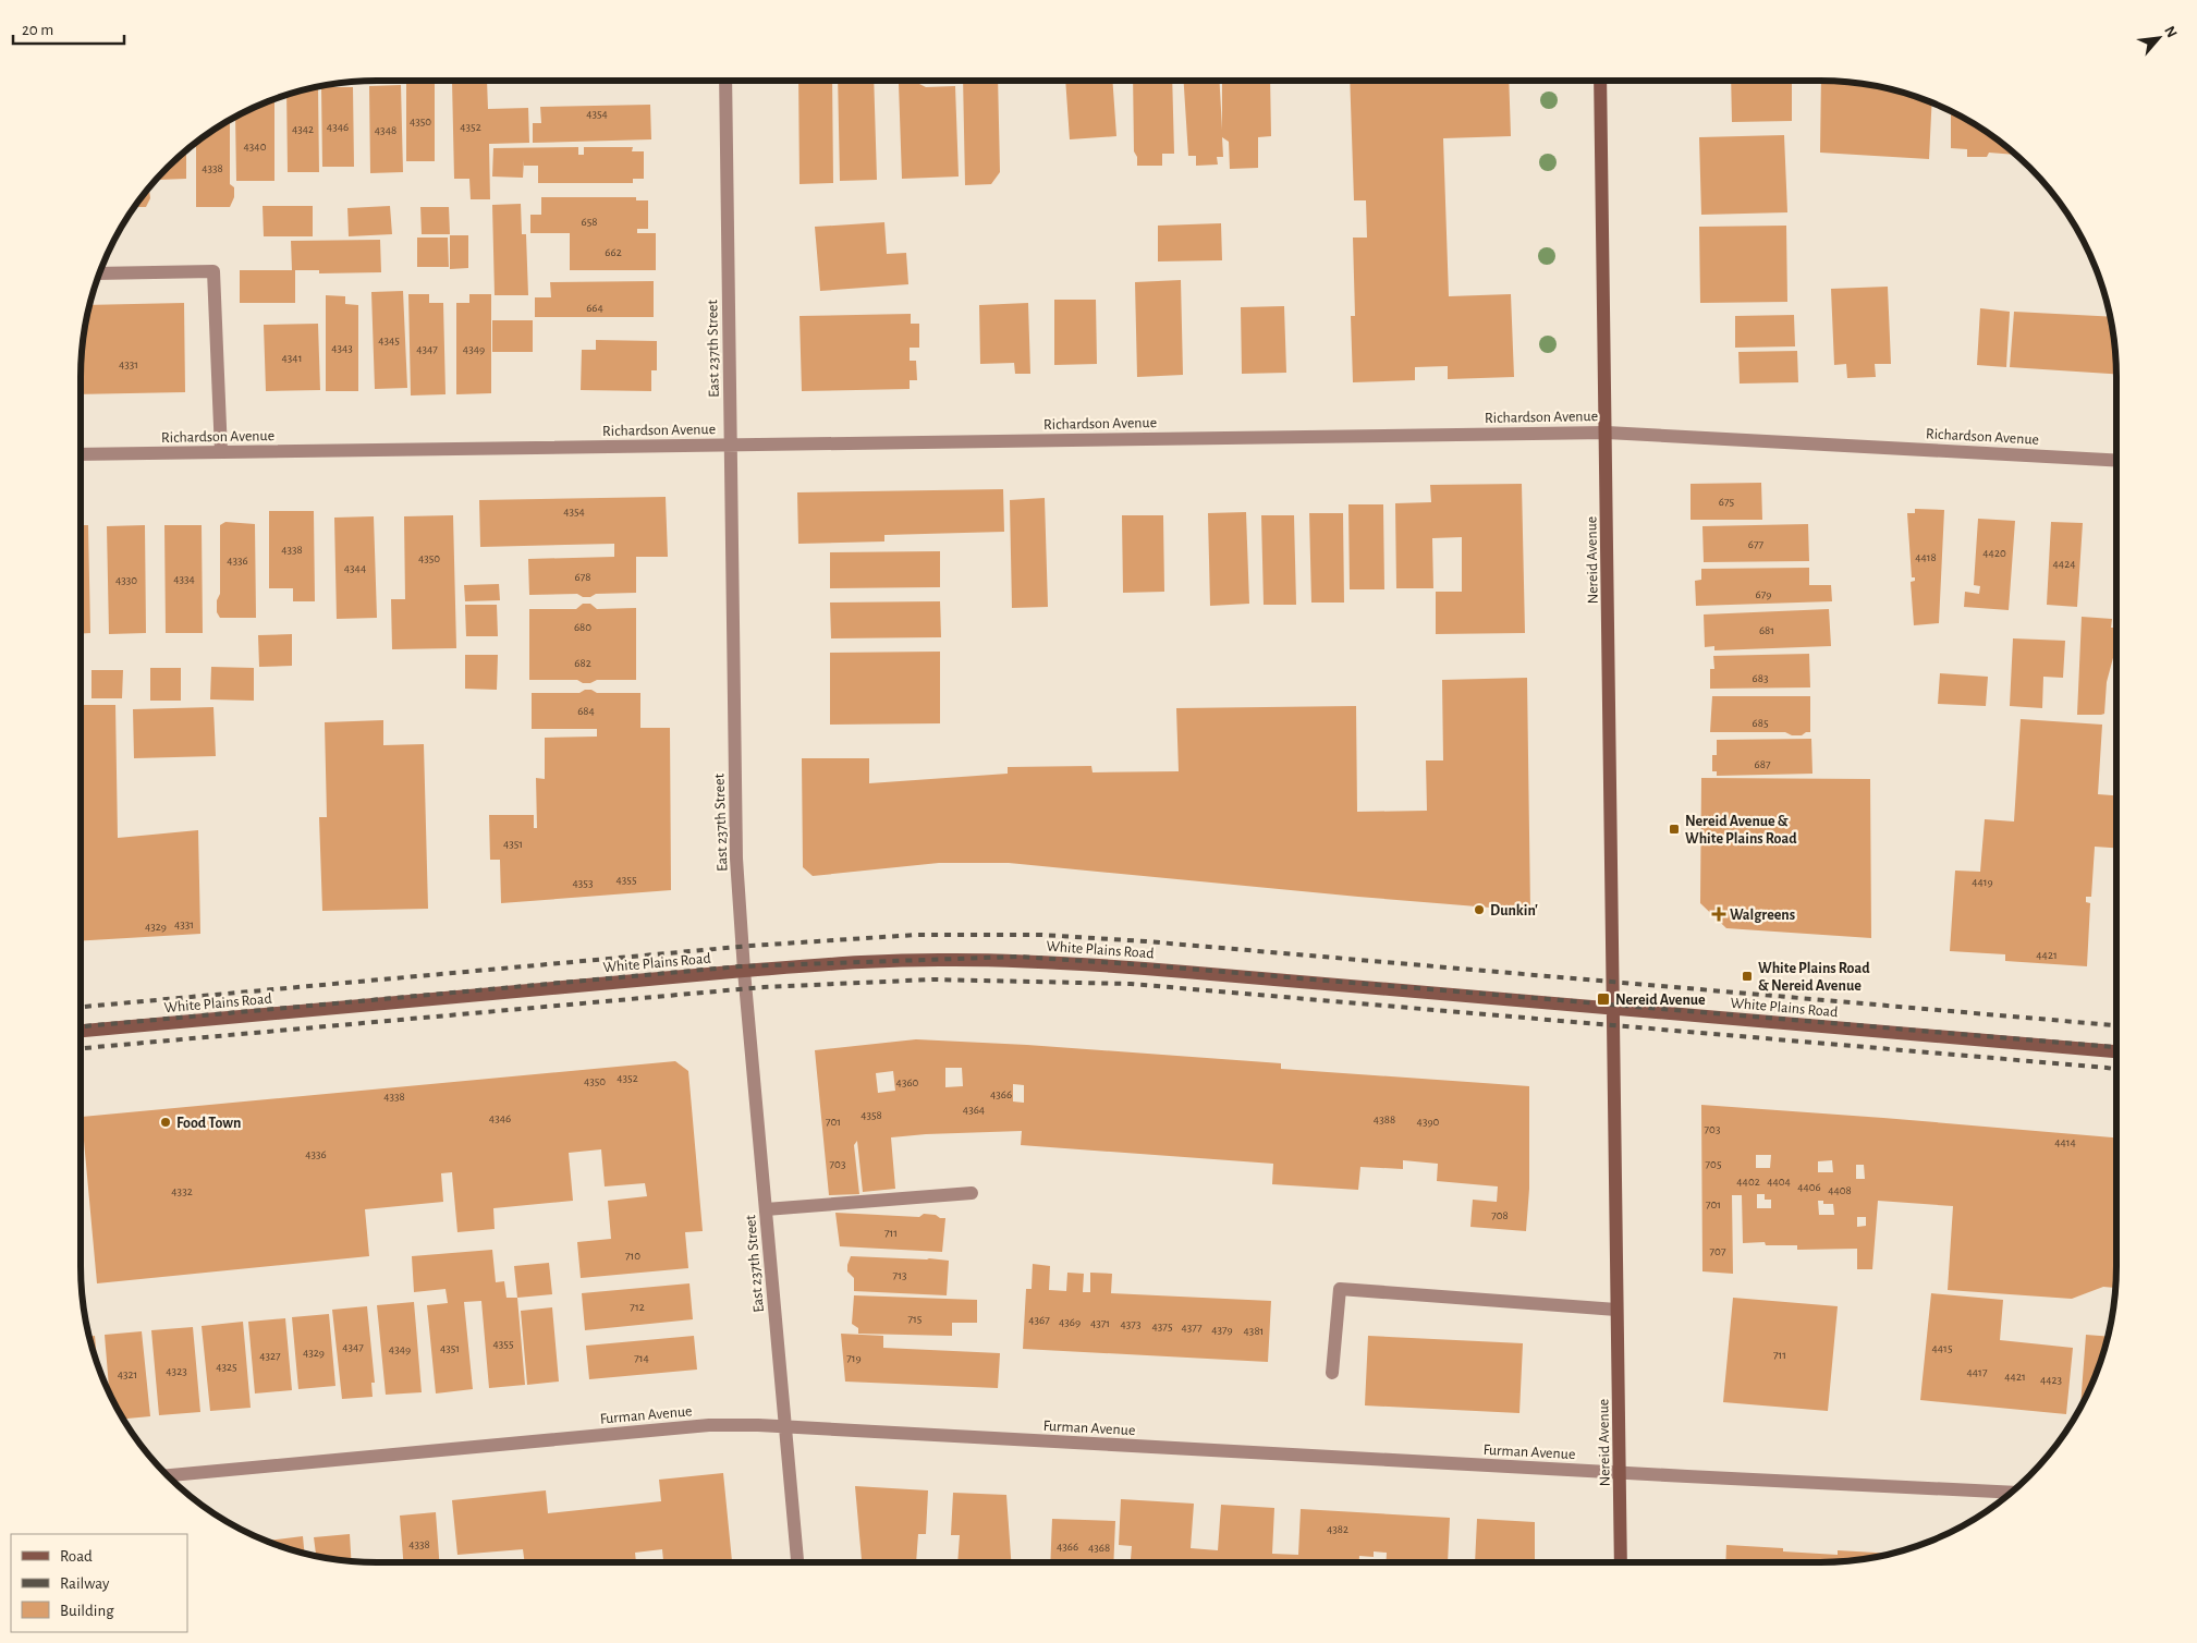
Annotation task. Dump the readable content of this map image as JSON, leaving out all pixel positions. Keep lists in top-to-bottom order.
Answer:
{
  "streets": {
    "main road": ["Nereid Avenue", "White Plains Road"],
    "street": ["East 237th Street", "Richardson Avenue", "Furman Avenue"]
  },
  "crossings": [
    ["East 237th Street", "Richardson Avenue"],
    ["East 237th Street", "White Plains Road"],
    ["East 237th Street", "Furman Avenue"],
    ["Richardson Avenue", "Nereid Avenue"],
    ["Nereid Avenue", "White Plains Road"],
    ["Nereid Avenue", "Furman Avenue"]
  ],
  "places": {
    "transit": ["Nereid Avenue & White Plains Road", "White Plains Road & Nereid Avenue", "Nereid Avenue"],
    "other": ["Dunkin'", "Food Town"],
    "health": ["Walgreens"]
  },
  "house_numbers": [
    "4354",
    "4350",
    "4346",
    "4352",
    "4342",
    "4348",
    "4340",
    "4338",
    "658",
    "662",
    "664",
    "4345",
    "4343",
    "4347",
    "4349",
    "4341",
    "4331",
    "675",
    "4354",
    "677",
    "4338",
    "4420",
    "4418",
    "4350",
    "4336",
    "4424",
    "4344",
    "678",
    "4334",
    "4330",
    "679",
    "680",
    "681",
    "682",
    "683",
    "684",
    "685",
    "687",
    "4351",
    "4355",
    "4419",
    "4353",
    "4331",
    "4329",
    "4421",
    "4352",
    "4350",
    "4360",
    "4366",
    "4338",
    "4364",
    "4358",
    "4346",
    "4388",
    "701",
    "4390",
    "703",
    "4414",
    "4336",
    "703",
    "705",
    "4402",
    "4404",
    "4406",
    "4408",
    "4332",
    "701",
    "708",
    "711",
    "707",
    "710",
    "713",
    "712",
    "715",
    "4367",
    "4369",
    "4371",
    "4373",
    "4375",
    "4377",
    "4379",
    "4381",
    "4355",
    "4347",
    "4351",
    "4415",
    "4349",
    "4329",
    "711",
    "4327",
    "714",
    "719",
    "4325",
    "4323",
    "4417",
    "4321",
    "4421",
    "4423",
    "4382",
    "4338",
    "4366",
    "4368"
  ],
  "legend": ["Road", "Railway", "Building"],
  "scale_bar": "20 m",
  "north": "top right"
}
